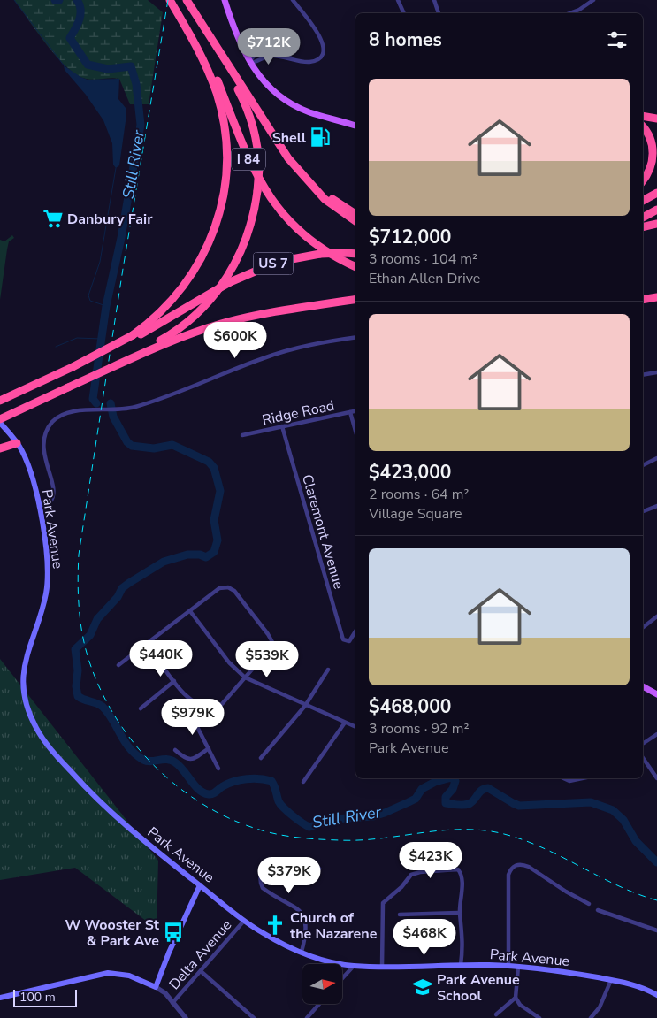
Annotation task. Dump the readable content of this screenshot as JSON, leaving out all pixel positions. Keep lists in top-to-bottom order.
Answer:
{
  "streets": {
    "highway": ["I 84", "US 7"],
    "main road": ["Park Avenue"],
    "street": ["Ridge Road", "Claremont Avenue", "Delta Avenue"]
  },
  "crossings": [
    ["Ridge Road", "Claremont Avenue"],
    ["Park Avenue", "Delta Avenue"]
  ],
  "water": ["Still River"],
  "places": {
    "fuel station": ["Shell"],
    "supermarket": ["Danbury Fair"],
    "church": ["Church of the Nazarene"],
    "bus stop": ["W Wooster St & Park Ave"],
    "school or university": ["Park Avenue School"]
  },
  "scale_bar": "100 m",
  "north": "right",
  "page": {
    "heading": "8 homes",
    "price": [
      "$712K",
      "$600K",
      "$440K",
      "$539K",
      "$979K",
      "$423K",
      "$379K",
      "$468K"
    ],
    "list": [
      {
        "name": "$712,000",
        "note": "3 rooms · 104 m² · Ethan Allen Drive"
      },
      {
        "name": "$423,000",
        "note": "2 rooms · 64 m² · Village Square"
      },
      {
        "name": "$468,000",
        "note": "3 rooms · 92 m² · Park Avenue"
      }
    ],
    "scale": "100 m"
  }
}
